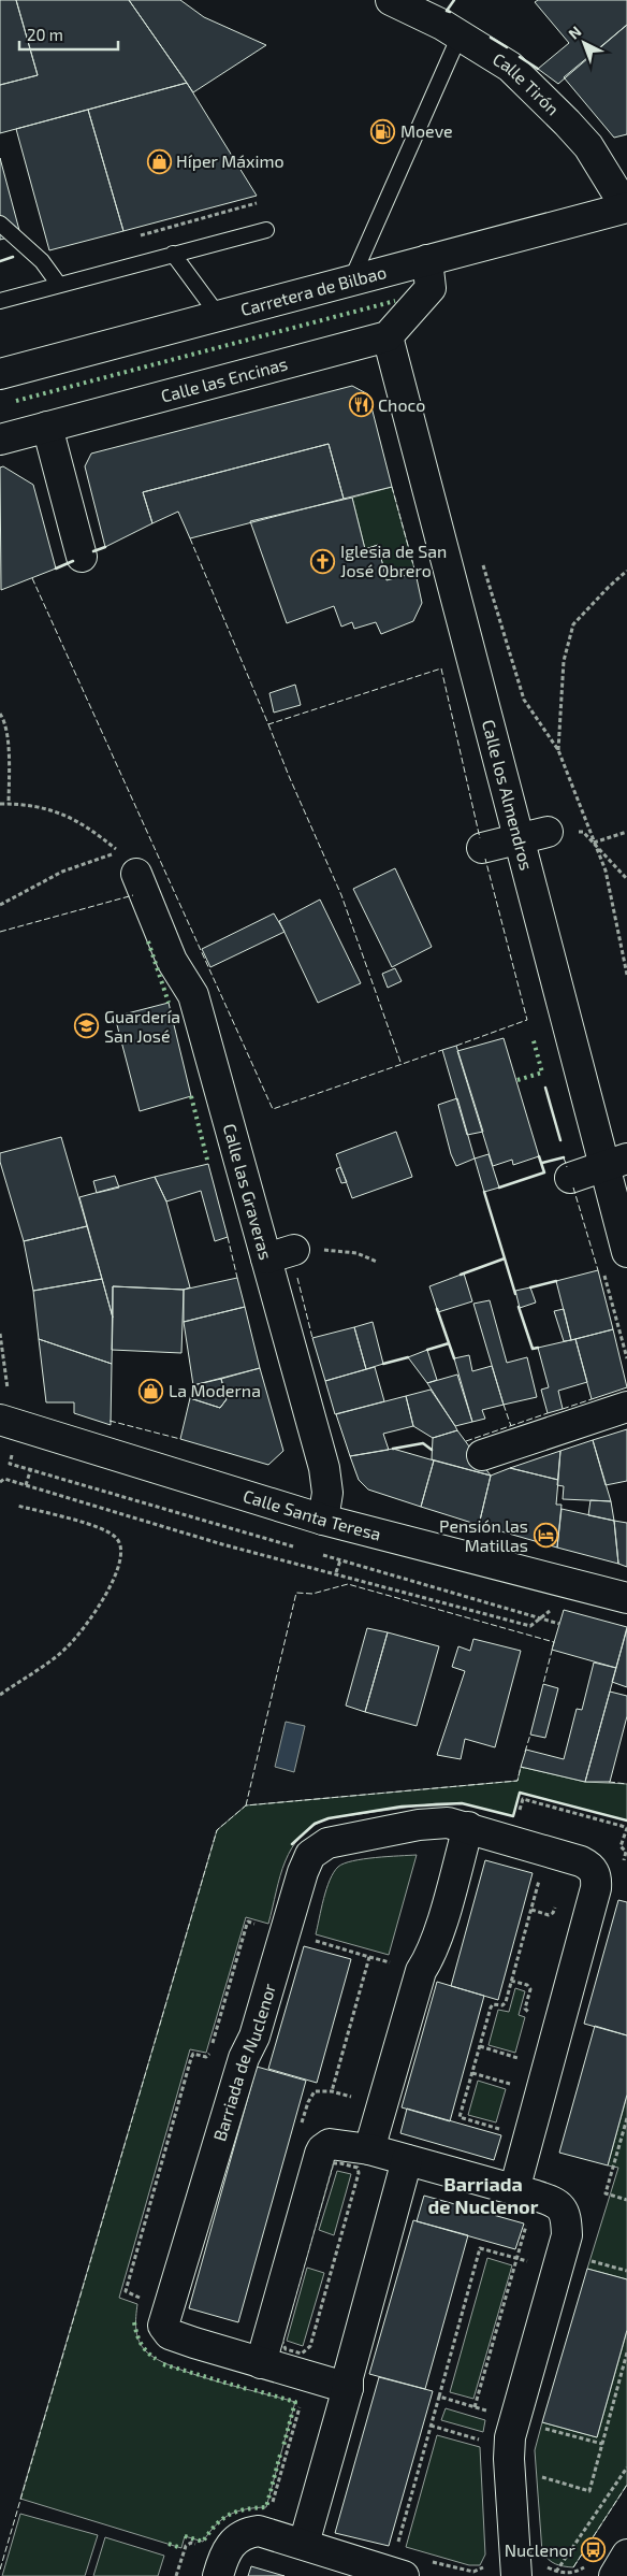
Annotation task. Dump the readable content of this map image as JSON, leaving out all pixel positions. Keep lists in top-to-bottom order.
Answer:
{
  "streets": {
    "street": [
      "Calle Tirón",
      "Carretera de Bilbao",
      "Calle las Encinas",
      "Calle los Almendros",
      "Calle las Graveras",
      "Calle Santa Teresa",
      "Barriada de Nuclenor"
    ]
  },
  "crossings": [
    ["Calle Tirón", "Carretera de Bilbao"],
    ["Calle las Encinas", "Calle los Almendros"],
    ["Calle las Graveras", "Calle Santa Teresa"]
  ],
  "districts": ["Barriada de Nuclenor"],
  "places": {
    "fuel station": ["Moeve"],
    "shop": ["Híper Máximo", "La Moderna"],
    "restaurant": ["Choco"],
    "church": ["Iglesia de San José Obrero"],
    "school or university": ["Guardería San José"],
    "hotel": ["Pensión las Matillas"],
    "bus stop": ["Nuclenor"]
  },
  "scale_bar": "20 m",
  "north": "top left"
}
